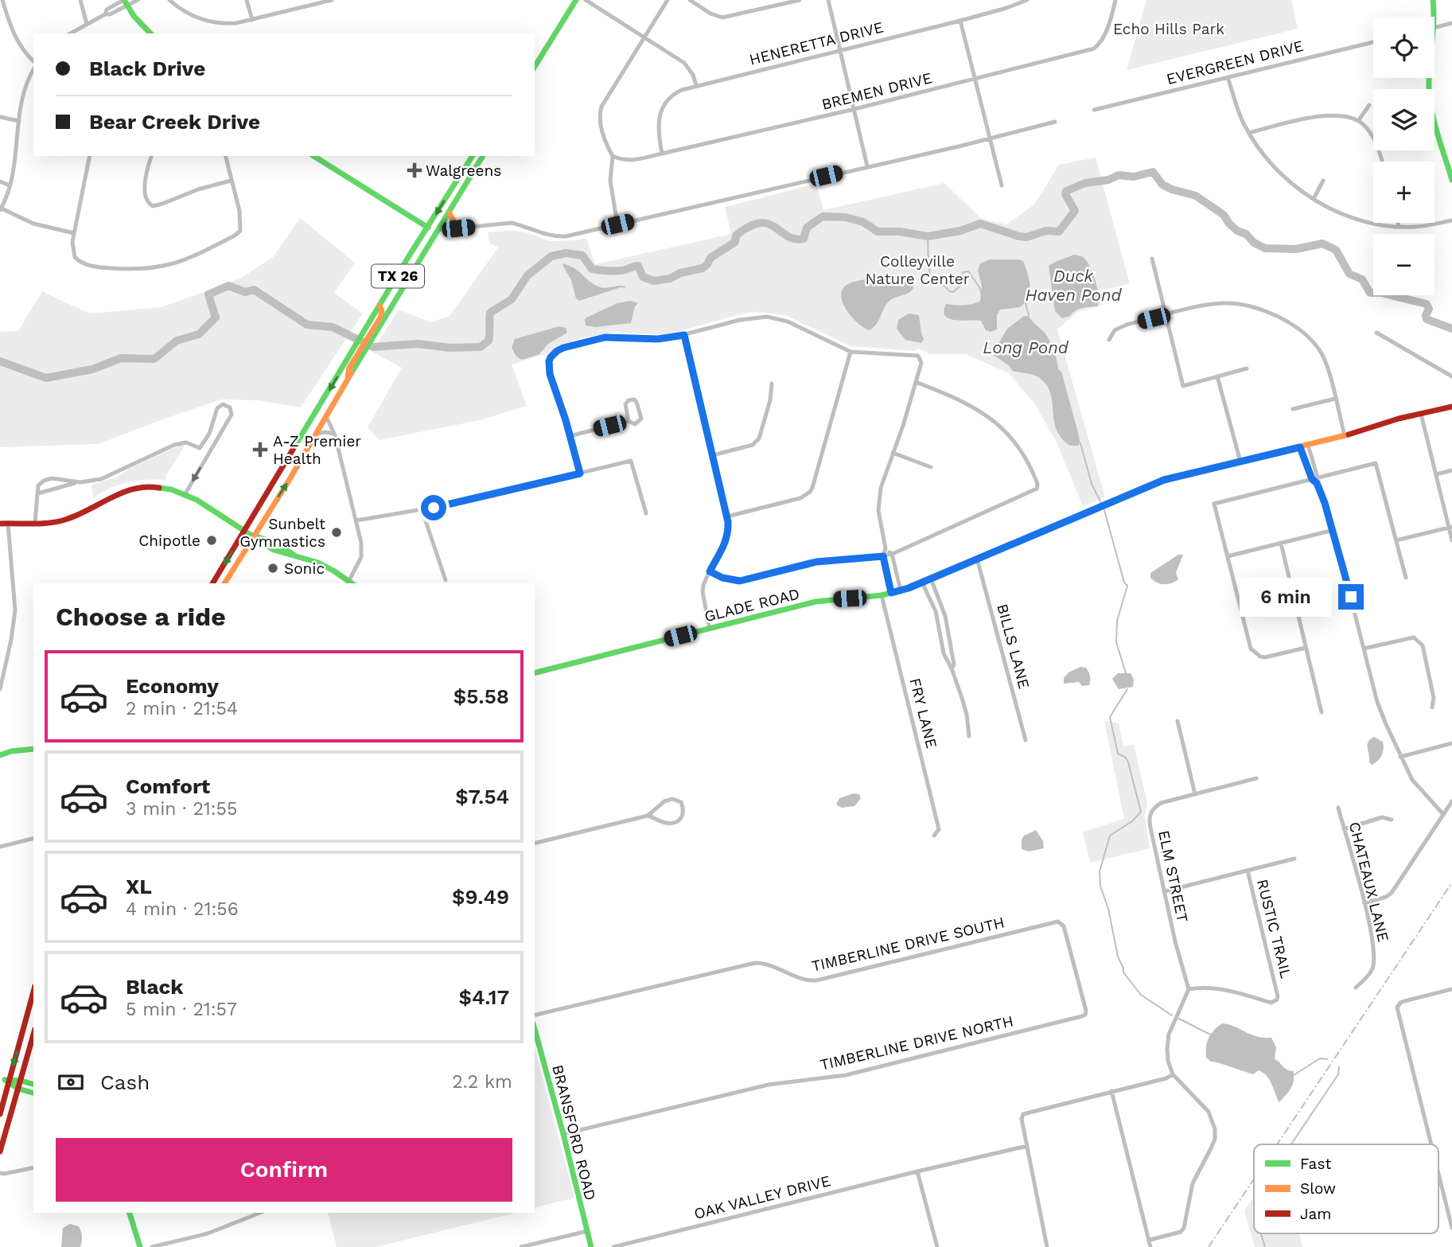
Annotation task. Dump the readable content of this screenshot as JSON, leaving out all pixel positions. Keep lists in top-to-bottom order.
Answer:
{
  "streets": {
    "main road": ["TX 26", "GLADE ROAD", "BRANSFORD ROAD"],
    "street": [
      "HENERETTA DRIVE",
      "EVERGREEN DRIVE",
      "BREMEN DRIVE",
      "BILLS LANE",
      "FRY LANE",
      "ELM STREET",
      "CHATEAUX LANE",
      "RUSTIC TRAIL",
      "TIMBERLINE DRIVE SOUTH",
      "TIMBERLINE DRIVE NORTH",
      "OAK VALLEY DRIVE"
    ]
  },
  "crossings": [
    ["HENERETTA DRIVE", "BREMEN DRIVE"],
    ["GLADE ROAD", "BILLS LANE"],
    ["GLADE ROAD", "FRY LANE"],
    ["ELM STREET", "RUSTIC TRAIL"],
    ["TIMBERLINE DRIVE SOUTH", "TIMBERLINE DRIVE NORTH"],
    ["TIMBERLINE DRIVE NORTH", "BRANSFORD ROAD"]
  ],
  "water": ["Duck Haven Pond", "Long Pond"],
  "parks": ["Echo Hills Park", "Colleyville Nature Center"],
  "places": {
    "health": ["Walgreens", "A-Z Premier Health"],
    "other": ["Sunbelt Gymnastics", "Chipotle", "Sonic"]
  },
  "legend": ["Fast", "Slow", "Jam"],
  "page": {
    "map_buttons": ["+", "−"],
    "banner": ["Black Drive", "Bear Creek Drive"],
    "bubble": "6 min",
    "heading": "Choose a ride",
    "list": [
      {
        "name": "Economy",
        "note": "2 min · 21:54",
        "value": "$5.58"
      },
      {
        "name": "Comfort",
        "note": "3 min · 21:55",
        "value": "$7.54"
      },
      {
        "name": "XL",
        "note": "4 min · 21:56",
        "value": "$9.49"
      },
      {
        "name": "Black",
        "note": "5 min · 21:57",
        "value": "$4.17"
      }
    ],
    "pay": ["Cash", "2.2 km"],
    "buttons": "Confirm"
  }
}
